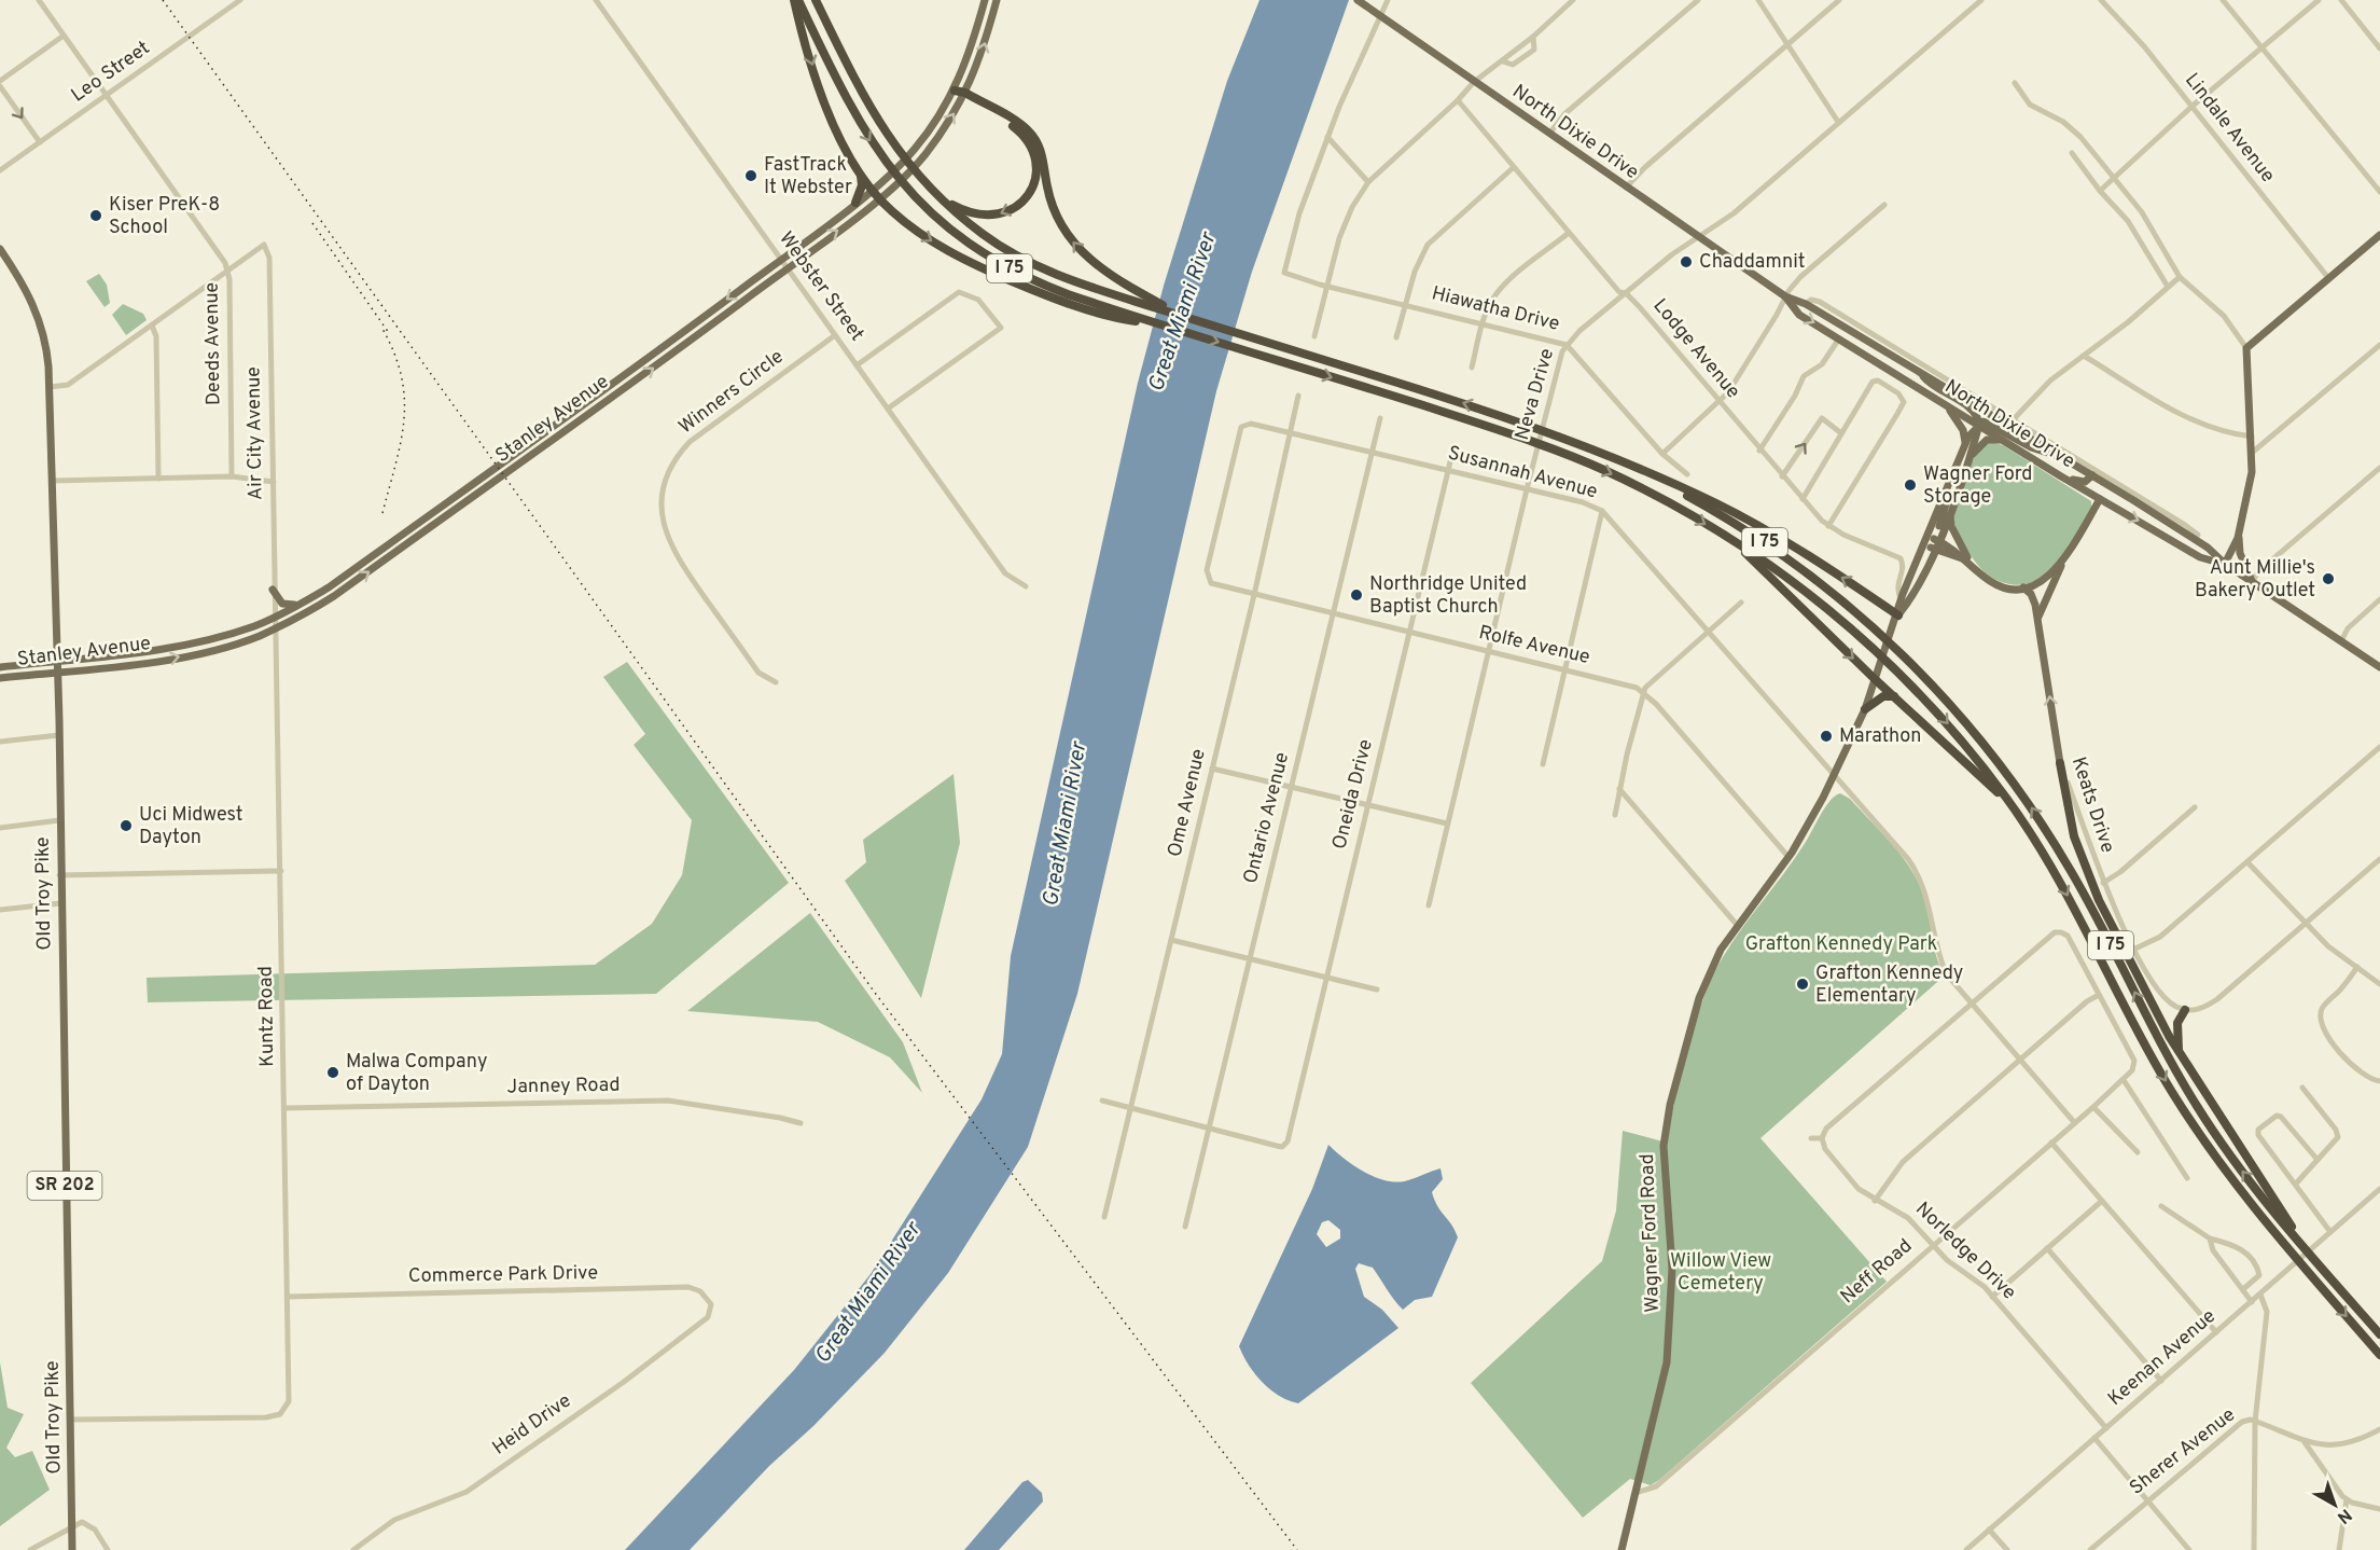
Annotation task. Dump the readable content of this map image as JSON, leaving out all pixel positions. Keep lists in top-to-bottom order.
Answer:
{
  "streets": {
    "highway": ["I 75"],
    "main road": [
      "North Dixie Drive",
      "Stanley Avenue",
      "Keats Drive",
      "Old Troy Pike",
      "SR 202",
      "Wagner Ford Road"
    ],
    "street": [
      "Leo Street",
      "Lindale Avenue",
      "Webster Street",
      "Hiawatha Drive",
      "Deeds Avenue",
      "Lodge Avenue",
      "Winners Circle",
      "Neva Drive",
      "Air City Avenue",
      "Susannah Avenue",
      "Rolfe Avenue",
      "Oneida Drive",
      "Ome Avenue",
      "Ontario Avenue",
      "Kuntz Road",
      "Janney Road",
      "Norledge Drive",
      "Neff Road",
      "Commerce Park Drive",
      "Keenan Avenue",
      "Heid Drive",
      "Sherer Avenue"
    ]
  },
  "crossings": [
    ["Leo Street", "Deeds Avenue"],
    ["North Dixie Drive", "Neva Drive"],
    ["North Dixie Drive", "Keats Drive"],
    ["North Dixie Drive", "Wagner Ford Road"],
    ["Webster Street", "Winners Circle"],
    ["Webster Street", "Stanley Avenue"],
    ["Hiawatha Drive", "Neva Drive"],
    ["Deeds Avenue", "Air City Avenue"],
    ["Lodge Avenue", "Neva Drive"],
    ["Lodge Avenue", "Wagner Ford Road"],
    ["Neva Drive", "Susannah Avenue"],
    ["Neva Drive", "Rolfe Avenue"],
    ["Stanley Avenue", "Air City Avenue"],
    ["Stanley Avenue", "Old Troy Pike"],
    ["Stanley Avenue", "Kuntz Road"],
    ["Air City Avenue", "Kuntz Road"],
    ["Susannah Avenue", "Rolfe Avenue"],
    ["Susannah Avenue", "Oneida Drive"],
    ["Susannah Avenue", "Ome Avenue"],
    ["Susannah Avenue", "Ontario Avenue"],
    ["Susannah Avenue", "Wagner Ford Road"],
    ["Susannah Avenue", "Neff Road"],
    ["Rolfe Avenue", "Oneida Drive"],
    ["Rolfe Avenue", "Ome Avenue"],
    ["Rolfe Avenue", "Ontario Avenue"],
    ["Rolfe Avenue", "Wagner Ford Road"],
    ["Oneida Drive", "Ontario Avenue"],
    ["Keats Drive", "Wagner Ford Road"],
    ["Old Troy Pike", "Kuntz Road"],
    ["Kuntz Road", "Janney Road"],
    ["Kuntz Road", "Commerce Park Drive"],
    ["Wagner Ford Road", "Neff Road"],
    ["Norledge Drive", "Neff Road"],
    ["Norledge Drive", "Keenan Avenue"],
    ["Commerce Park Drive", "Heid Drive"]
  ],
  "water": ["Great Miami River"],
  "parks": ["Grafton Kennedy Park", "Willow View Cemetery"],
  "places": [
    "FastTrack It Webster",
    "Kiser PreK-8 School",
    "Chaddamnit",
    "Wagner Ford Storage",
    "Aunt Millie's Bakery Outlet",
    "Northridge United Baptist Church",
    "Marathon",
    "Uci Midwest Dayton",
    "Grafton Kennedy Elementary",
    "Malwa Company of Dayton"
  ],
  "north": "bottom right"
}
